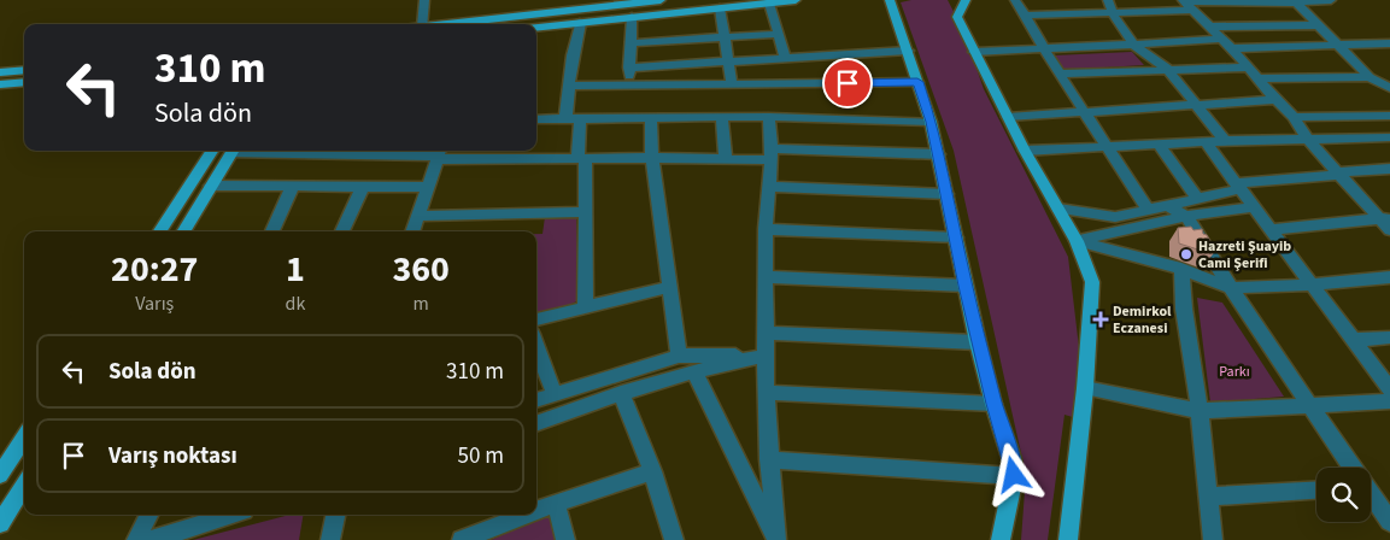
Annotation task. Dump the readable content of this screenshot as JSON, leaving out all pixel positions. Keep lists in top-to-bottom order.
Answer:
{
  "parks": ["Parkı"],
  "places": {
    "other": ["Hazreti Şuayib Cami Şerifi"],
    "health": ["Demirkol Eczanesi"]
  },
  "page": {
    "turn": ["310 m", "Sola dön"],
    "eta": [
      "20:27",
      "Varış",
      "1",
      "dk",
      "360",
      "m"
    ],
    "list": [
      {
        "name": "Sola dön",
        "value": "310 m"
      },
      {
        "name": "Varış noktası",
        "value": "50 m"
      }
    ]
  }
}
